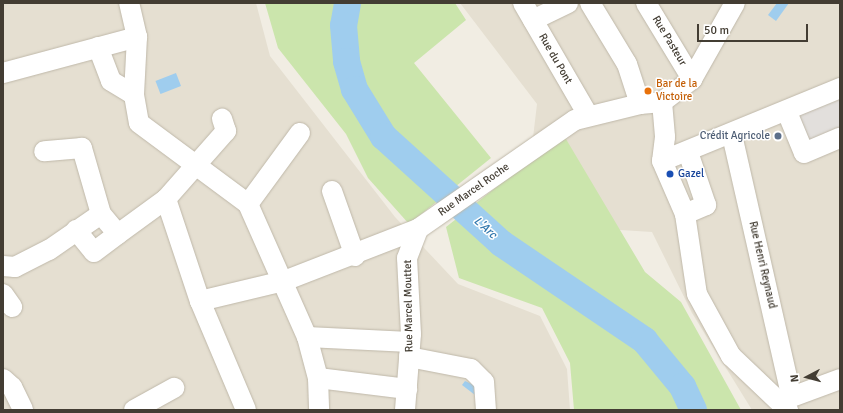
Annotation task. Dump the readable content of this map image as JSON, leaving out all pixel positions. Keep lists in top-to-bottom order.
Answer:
{
  "streets": {
    "street": [
      "Rue Pasteur",
      "Rue du Pont",
      "Rue Marcel Roche",
      "Rue Henri Reynaud",
      "Rue Marcel Mouttet"
    ]
  },
  "crossings": [
    ["Rue du Pont", "Rue Marcel Roche"],
    ["Rue Marcel Roche", "Rue Marcel Mouttet"]
  ],
  "water": ["L'Arc"],
  "places": ["Bar de la Victoire", "Crédit Agricole", "Gazel"],
  "scale_bar": "50 m",
  "north": "left"
}
